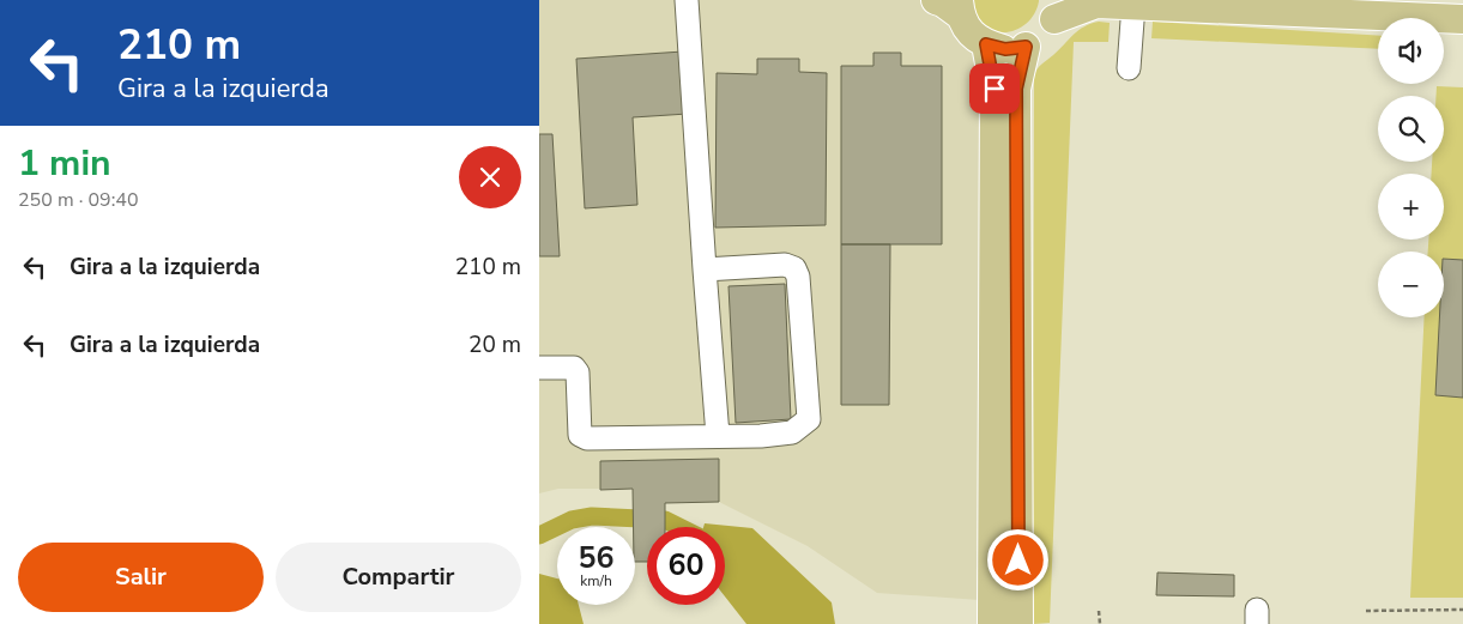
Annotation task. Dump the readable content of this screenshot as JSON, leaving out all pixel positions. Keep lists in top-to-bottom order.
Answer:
{
  "page": {
    "turn": ["210 m", "Gira a la izquierda"],
    "map_buttons": ["+", "−"],
    "heading": ["1 min", "250 m · 09:40"],
    "list": [
      {
        "name": "Gira a la izquierda",
        "value": "210 m"
      },
      {
        "name": "Gira a la izquierda",
        "value": "20 m"
      }
    ],
    "speed": "56 km/h",
    "limit": "60",
    "buttons": ["Salir", "Compartir"]
  }
}
